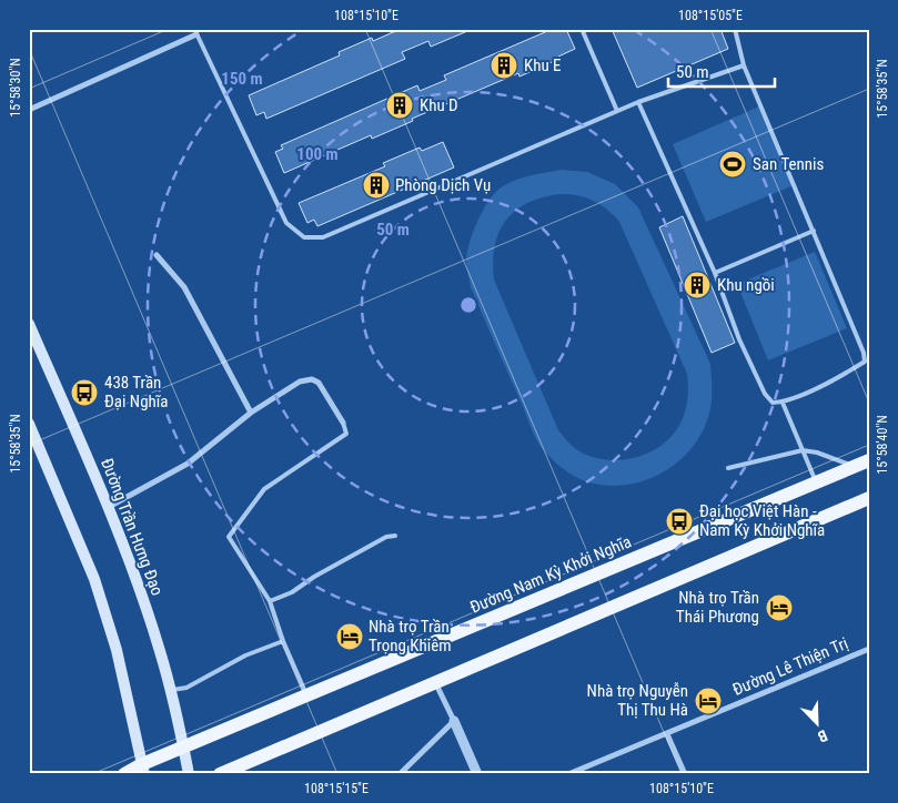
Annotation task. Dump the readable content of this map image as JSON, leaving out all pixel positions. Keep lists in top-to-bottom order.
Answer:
{
  "streets": {
    "main road": ["Đường Trần Hưng Đạo", "Đường Nam Kỳ Khởi Nghĩa"],
    "street": ["Đường Lê Thiện Trị"]
  },
  "crossings": [
    ["Đường Trần Hưng Đạo", "Đường Nam Kỳ Khởi Nghĩa"]
  ],
  "places": {
    "building": [
      "Khu E",
      "Khu D",
      "Phòng Dịch Vụ",
      "Khu ngồi"
    ],
    "sports": ["San Tennis"],
    "bus stop": ["438 Trần Đại Nghĩa", "Đại học Việt Hàn - Nam Kỳ Khởi Nghĩa"],
    "hotel": ["Nhà trọ Trần Thái Phương", "Nhà trọ Trần Trọng Khiêm", "Nhà trọ Nguyễn Thị Thu Hà"]
  },
  "scale_bar": "50 m",
  "north": "bottom right",
  "coordinates": [
    "108°15'10\"E",
    "108°15'05\"E",
    "15°58'30\"N",
    "15°58'35\"N",
    "15°58'40\"N",
    "108°15'15\"E"
  ],
  "rings": ["150 m", "100 m", "50 m"]
}
